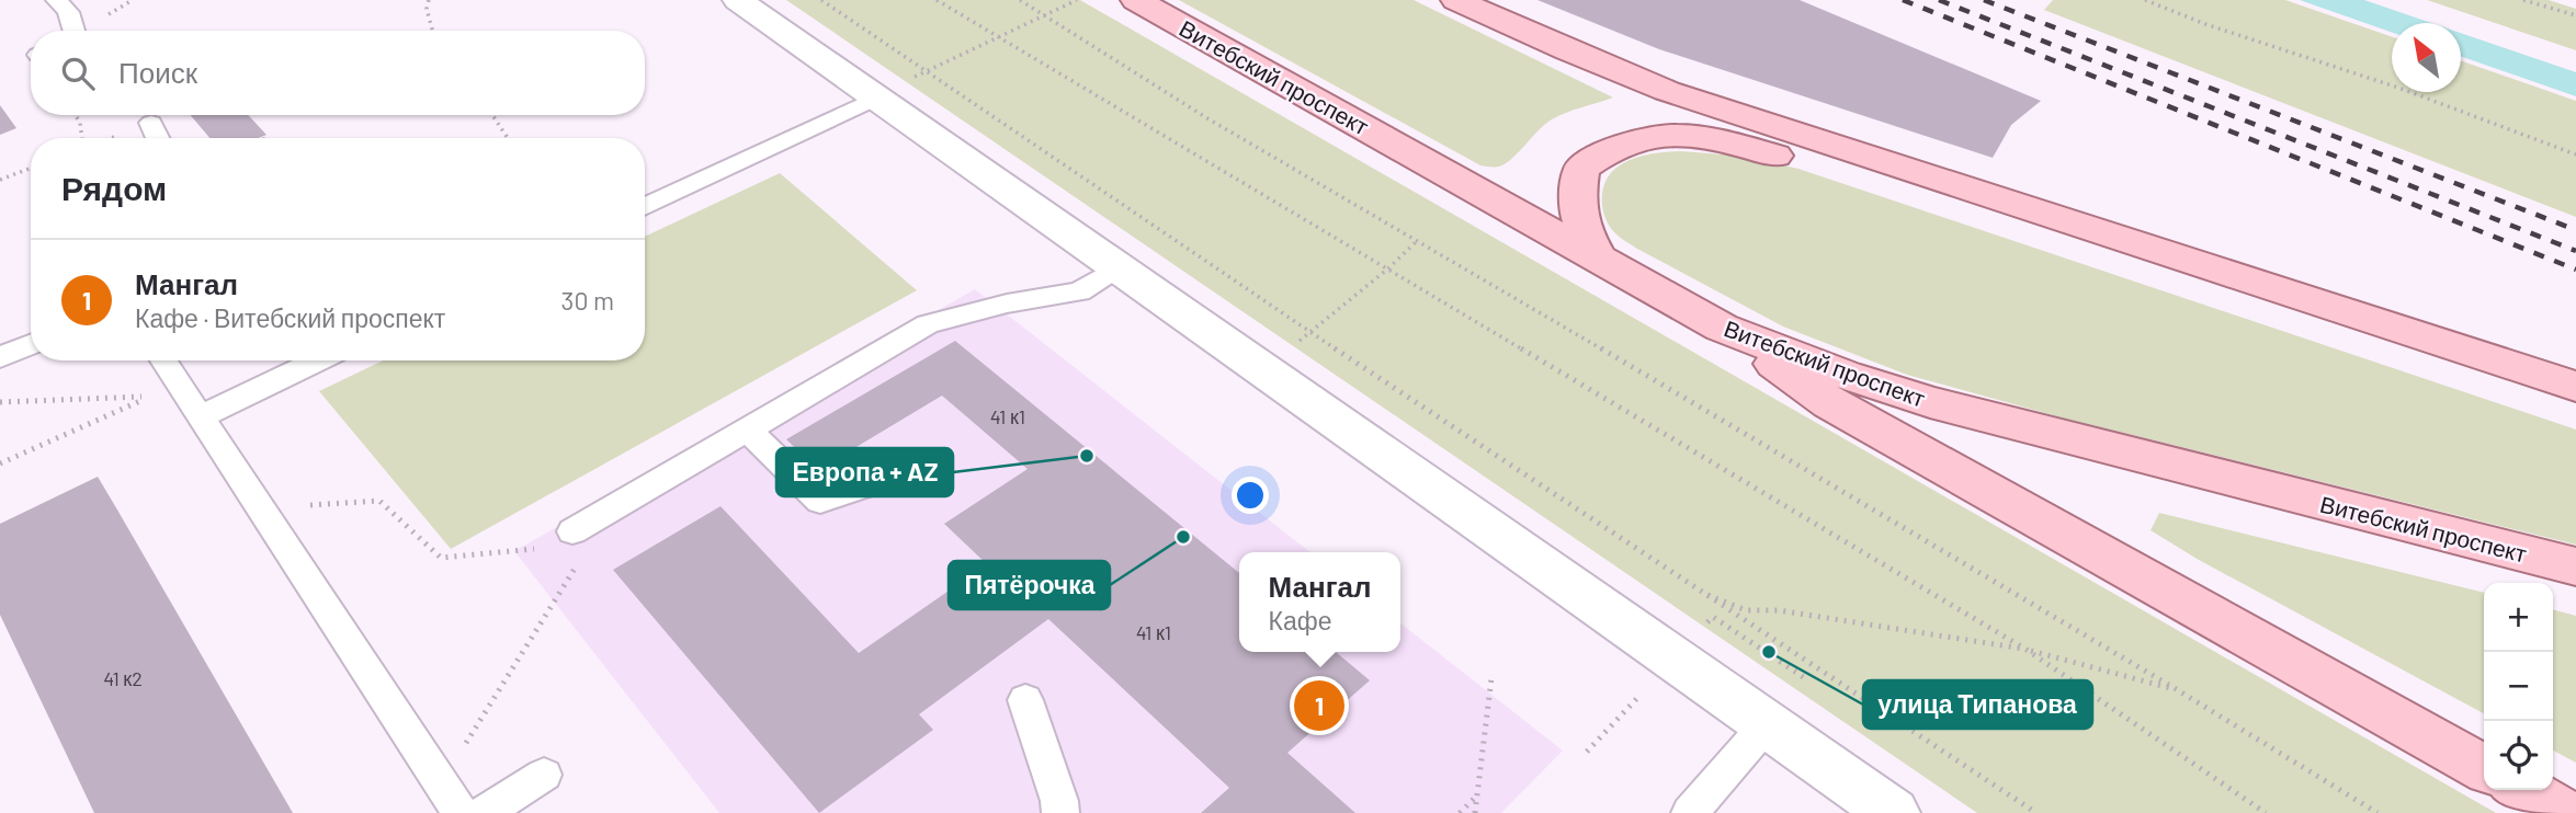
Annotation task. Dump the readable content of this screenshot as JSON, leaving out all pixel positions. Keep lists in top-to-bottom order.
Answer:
{
  "streets": {
    "main road": ["Витебский проспект"]
  },
  "places": ["Европа + AZ", "Пятёрочка", "улица Типанова"],
  "house_numbers": ["41 к1", "41 к1", "41 к2"],
  "north": "top left",
  "page": {
    "search": "Поиск",
    "heading": "Рядом",
    "list": [
      {
        "mark": "1",
        "name": "Мангал",
        "note": "Кафе · Витебский проспект",
        "value": "30 m"
      }
    ],
    "popup": ["Мангал", "Кафе"],
    "map_buttons": ["+", "−"],
    "pins": "1"
  }
}
